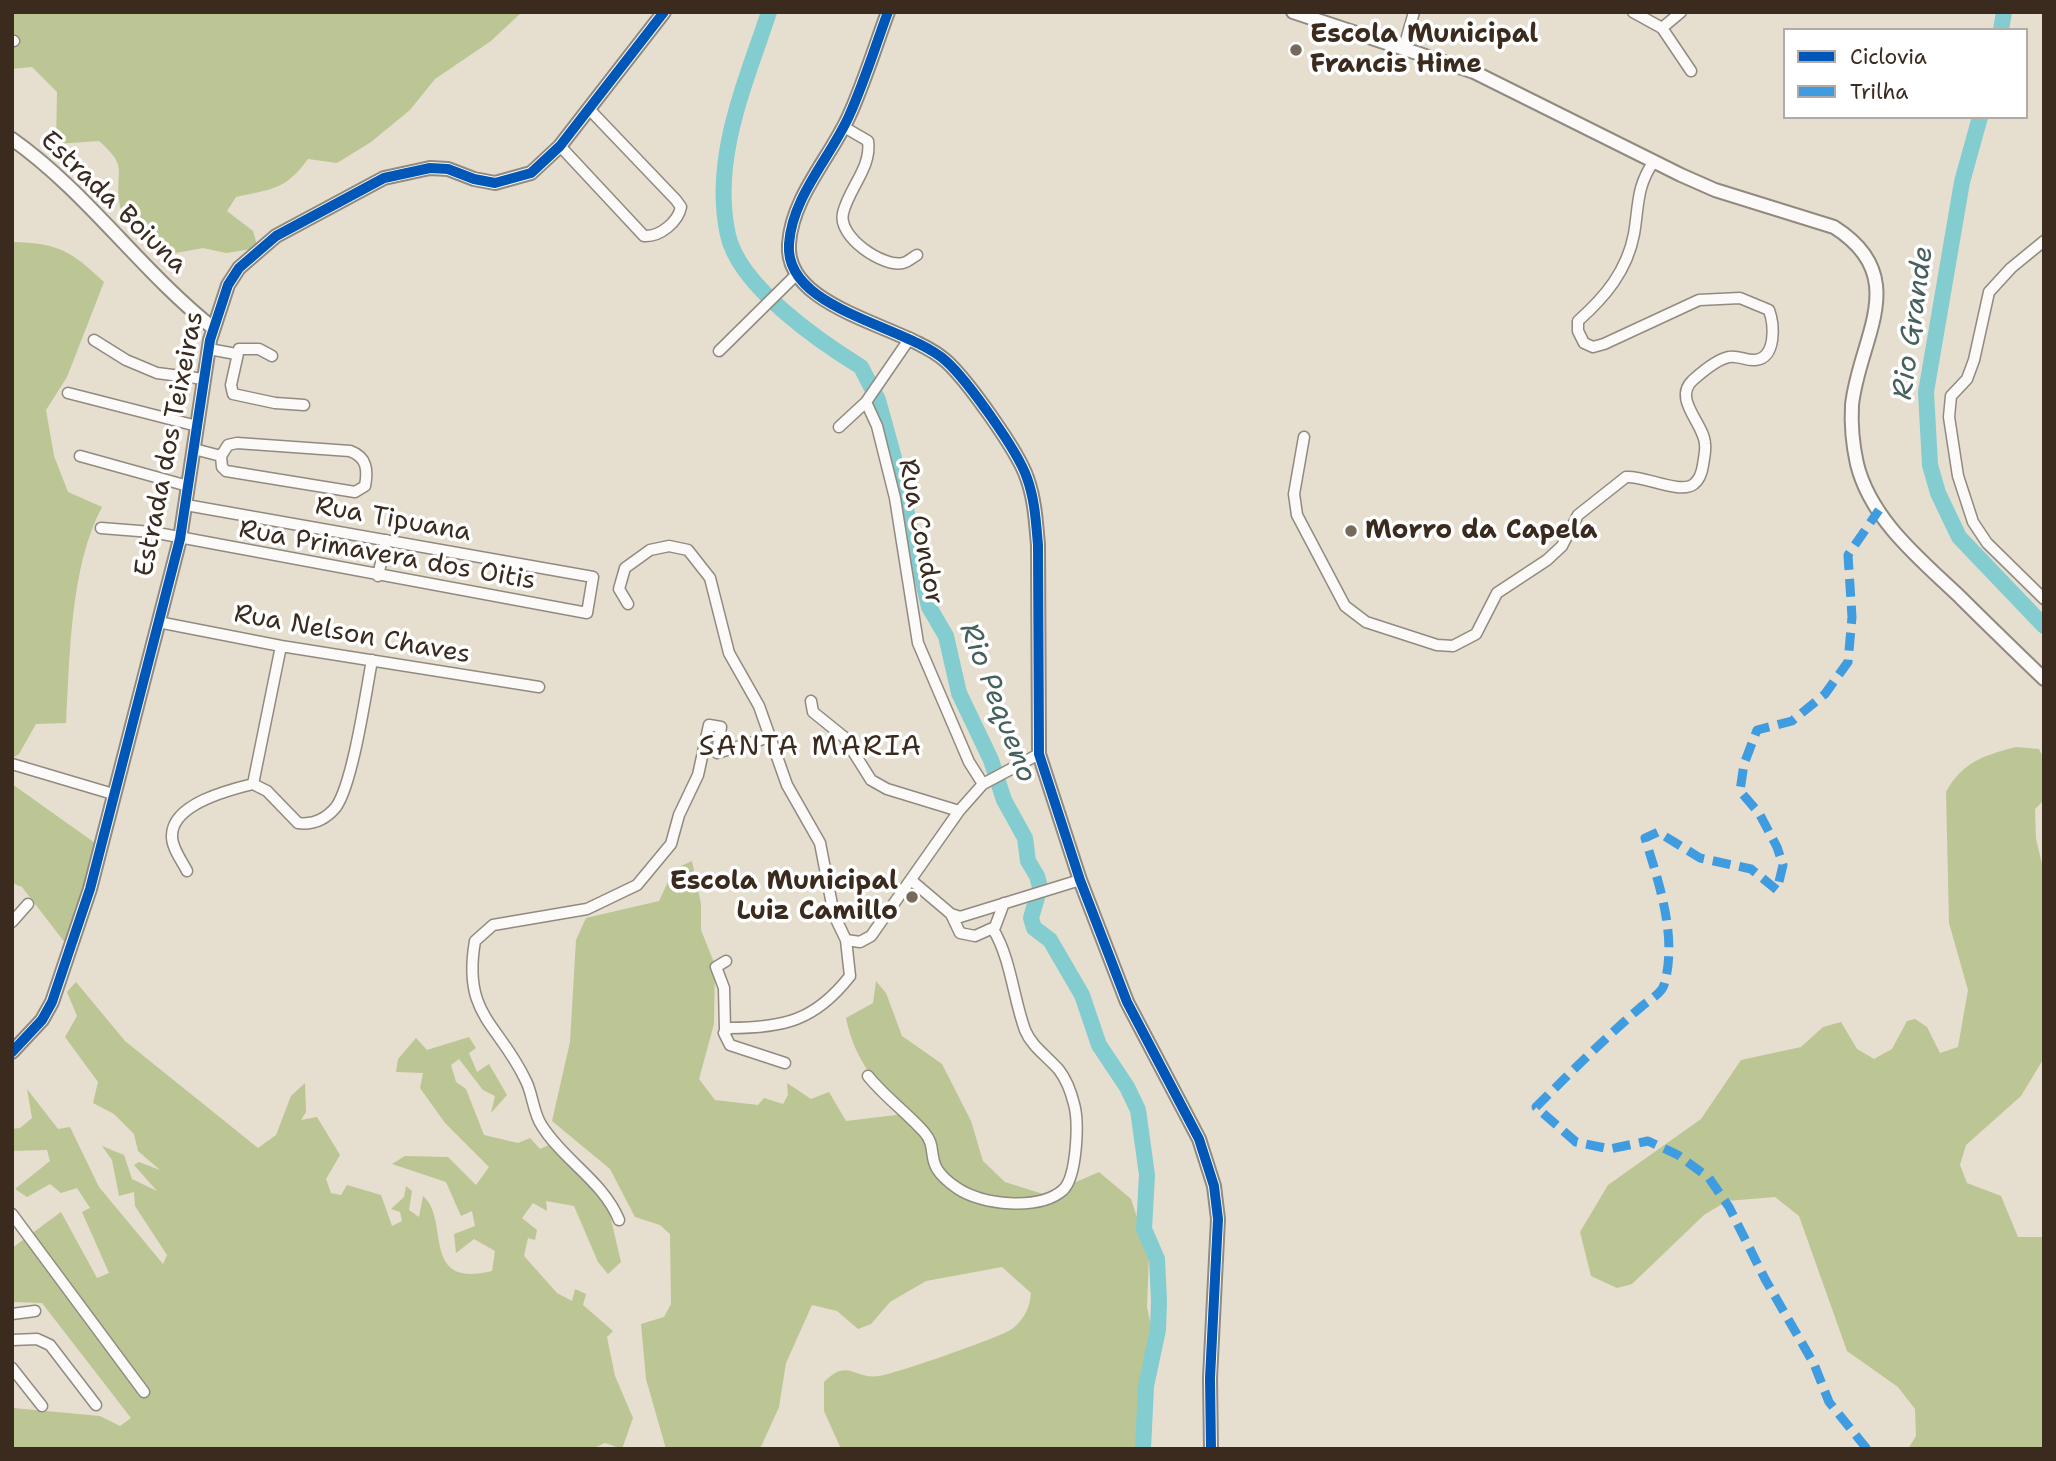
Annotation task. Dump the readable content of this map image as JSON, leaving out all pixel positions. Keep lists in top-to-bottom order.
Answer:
{
  "streets": {
    "street": [
      "Estrada Boiuna",
      "Estrada dos Teixeiras",
      "Rua Tipuana",
      "Rua Condor",
      "Rua Primavera dos Oitis",
      "Rua Nelson Chaves"
    ]
  },
  "crossings": [
    ["Estrada Boiuna", "Estrada dos Teixeiras"],
    ["Estrada dos Teixeiras", "Rua Tipuana"],
    ["Estrada dos Teixeiras", "Rua Primavera dos Oitis"],
    ["Estrada dos Teixeiras", "Rua Nelson Chaves"],
    ["Rua Tipuana", "Rua Primavera dos Oitis"]
  ],
  "districts": ["SANTA MARIA"],
  "water": ["Rio Grande", "Rio Pequeno"],
  "places": ["Escola Municipal Francis Hime", "Morro da Capela", "Escola Municipal Luiz Camillo"],
  "legend": ["Ciclovia", "Trilha"]
}
